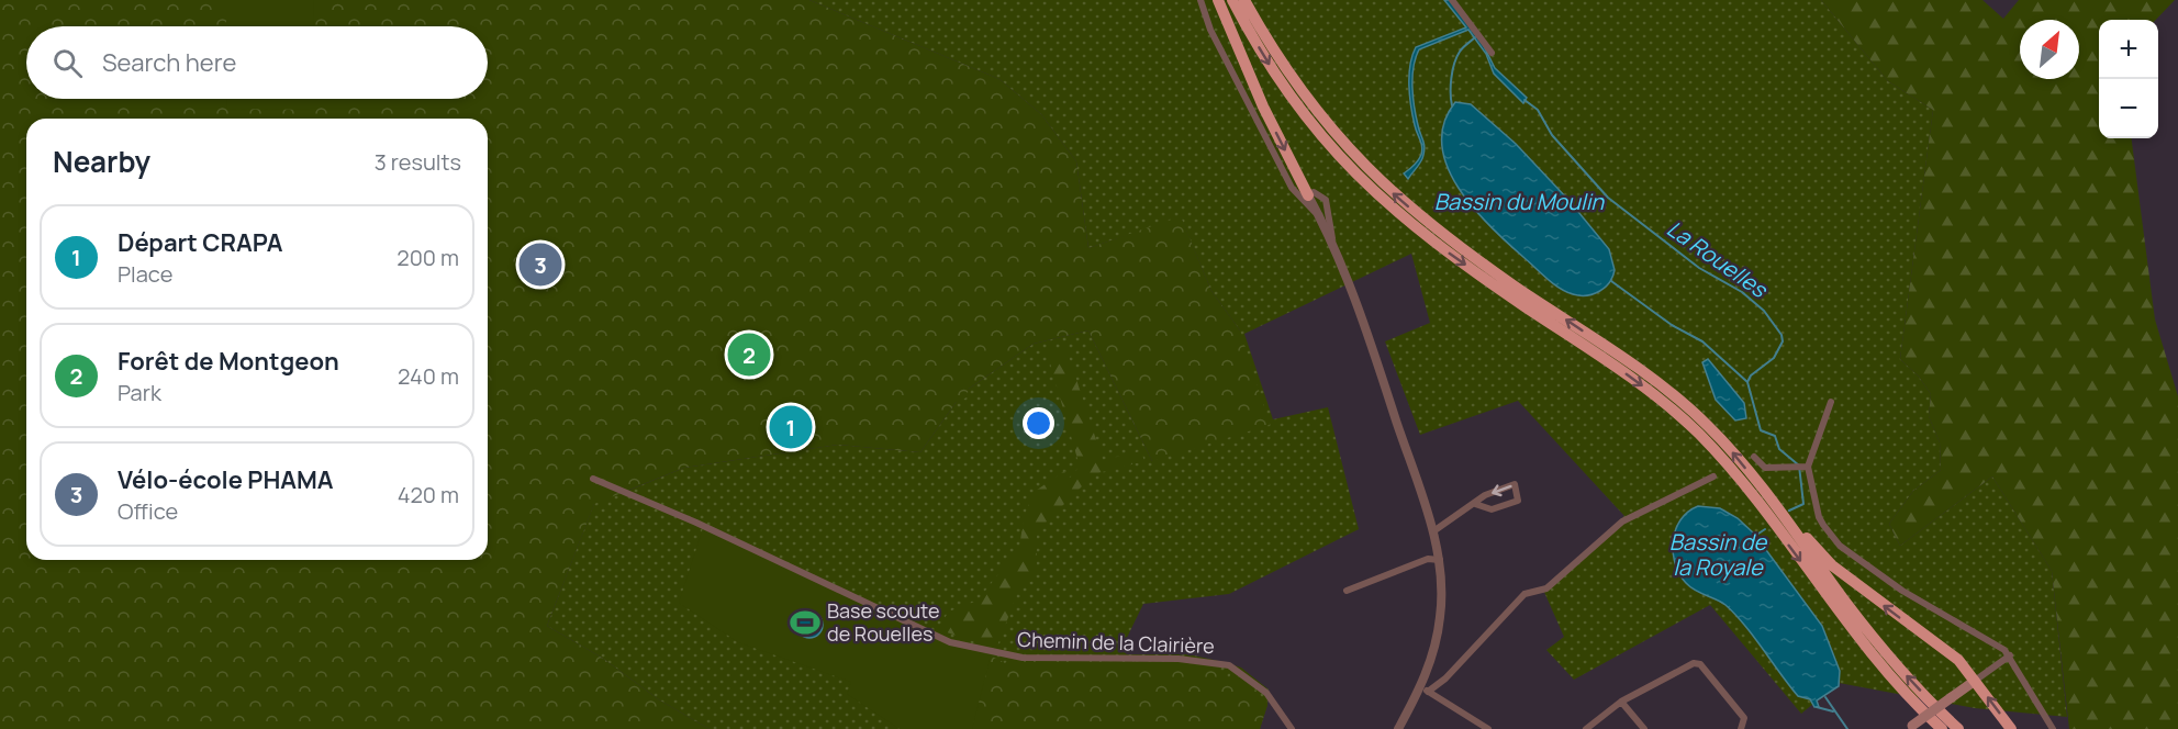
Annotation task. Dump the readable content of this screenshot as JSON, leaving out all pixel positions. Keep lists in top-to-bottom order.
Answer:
{
  "streets": {
    "street": ["Chemin de la Clairière"]
  },
  "water": ["Bassin du Moulin", "La Rouelles", "Bassin de la Royale"],
  "places": {
    "sports": ["Base scoute de Rouelles"]
  },
  "north": "top right",
  "page": {
    "map_buttons": ["+", "−"],
    "search": "Search here",
    "heading": ["Nearby", "3 results"],
    "list": [
      {
        "mark": "1",
        "name": "Départ CRAPA",
        "note": "Place",
        "value": "200 m"
      },
      {
        "mark": "2",
        "name": "Forêt de Montgeon",
        "note": "Park",
        "value": "240 m"
      },
      {
        "mark": "3",
        "name": "Vélo-école PHAMA",
        "note": "Office",
        "value": "420 m"
      }
    ],
    "pins": ["3", "2", "1"]
  }
}
